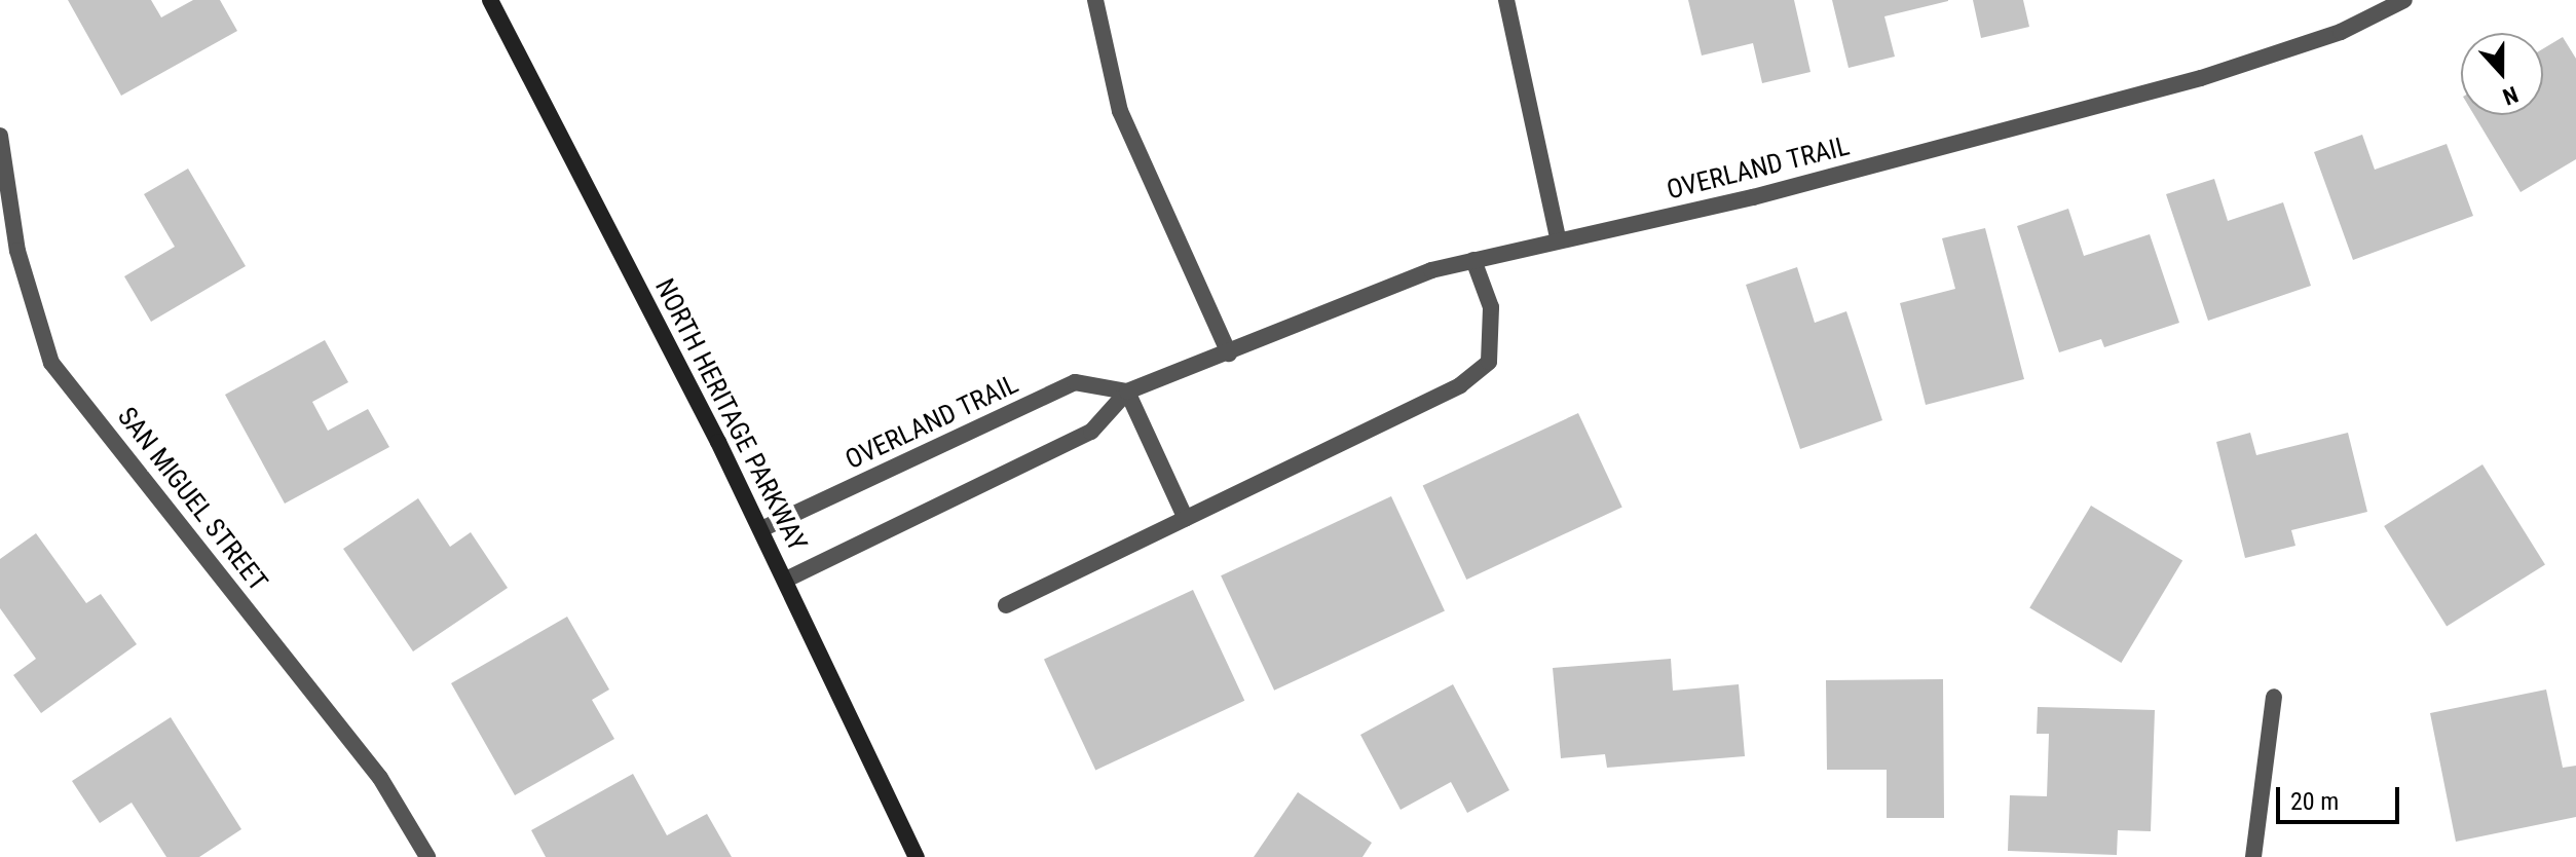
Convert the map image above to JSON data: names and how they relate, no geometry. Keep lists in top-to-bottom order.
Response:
{
  "streets": {
    "main road": ["NORTH HERITAGE PARKWAY"],
    "street": ["OVERLAND TRAIL", "SAN MIGUEL STREET"]
  },
  "crossings": [
    ["OVERLAND TRAIL", "NORTH HERITAGE PARKWAY"]
  ],
  "scale_bar": "20 m",
  "north": "bottom"
}
